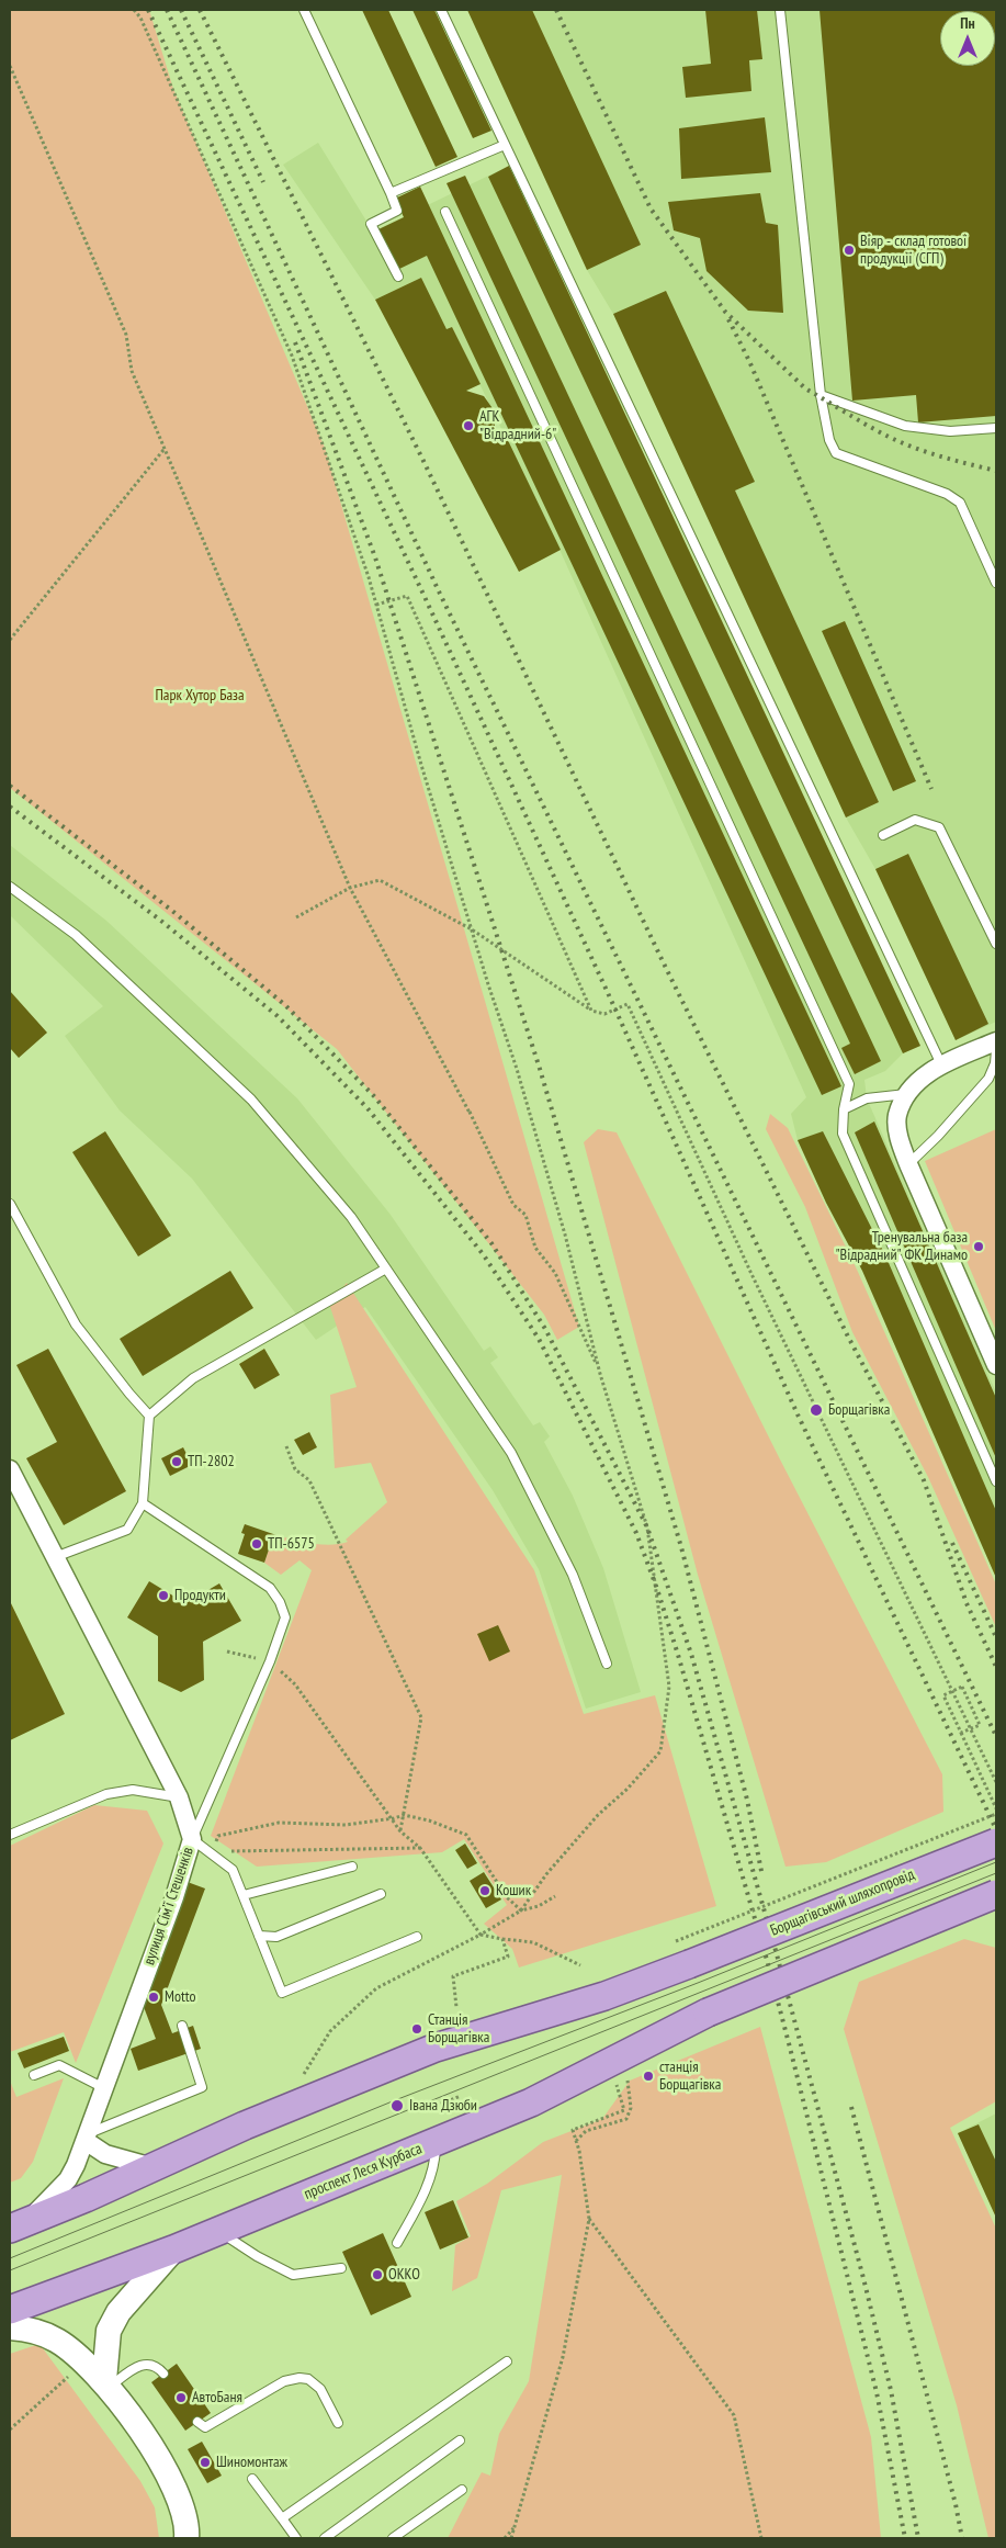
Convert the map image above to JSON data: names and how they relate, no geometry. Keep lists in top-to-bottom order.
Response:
{
  "streets": {
    "main road": ["Борщагівський шляхопровід", "проспект Леся Курбаса"],
    "street": ["вулиця Сімʼї Стешенків"]
  },
  "parks": ["Парк Хутор База"],
  "places": [
    "Віяр - склад готової продукції (СГП)",
    "АГК \"Відрадний-6\"",
    "Тренувальна база \"Відрадний\" ФК Динамо",
    "Борщагівка",
    "ТП-2802",
    "ТП-6575",
    "Продукти",
    "Кошик",
    "Motto",
    "Станція Борщагівка",
    "станція Борщагівка",
    "Івана Дзюби",
    "ОККО",
    "АвтоБаня",
    "Шиномонтаж"
  ],
  "north": "top"
}
